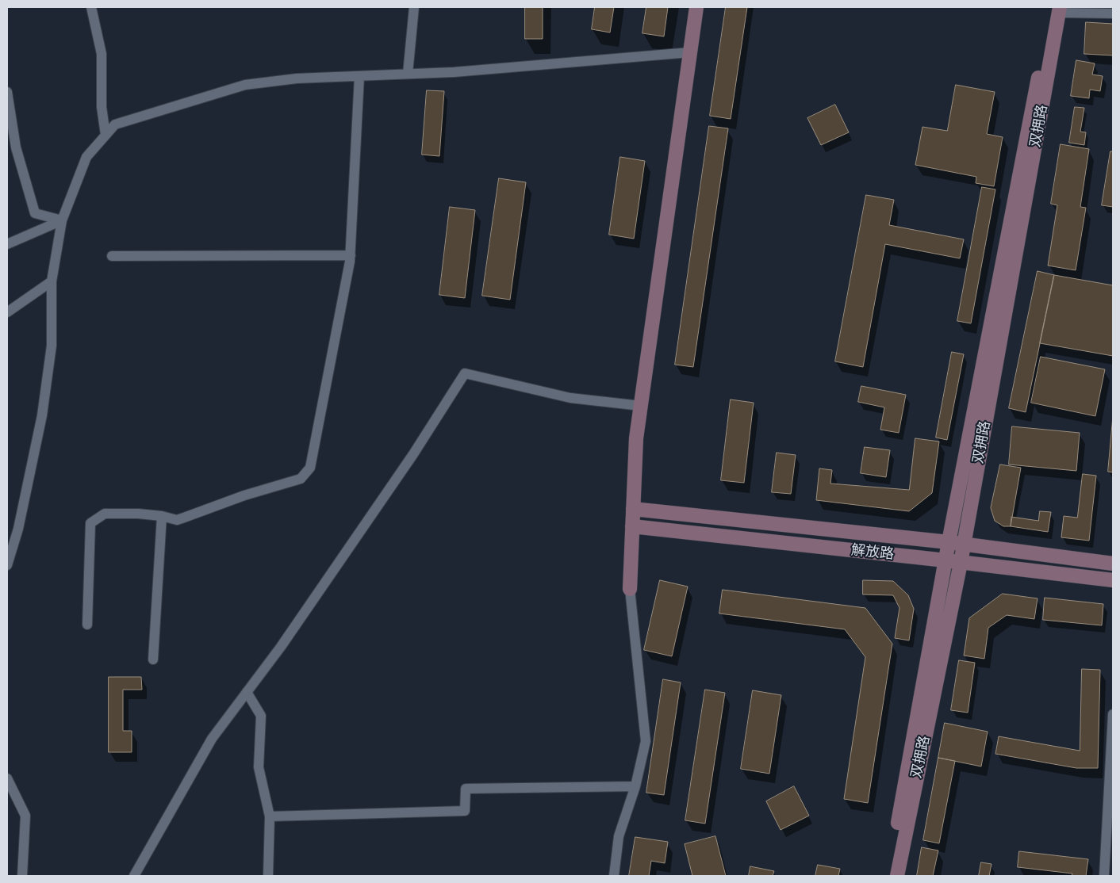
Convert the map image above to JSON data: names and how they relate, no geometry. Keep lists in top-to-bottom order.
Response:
{
  "streets": {
    "main road": ["双拥路", "解放路"]
  },
  "crossings": [
    ["双拥路", "解放路"]
  ]
}
